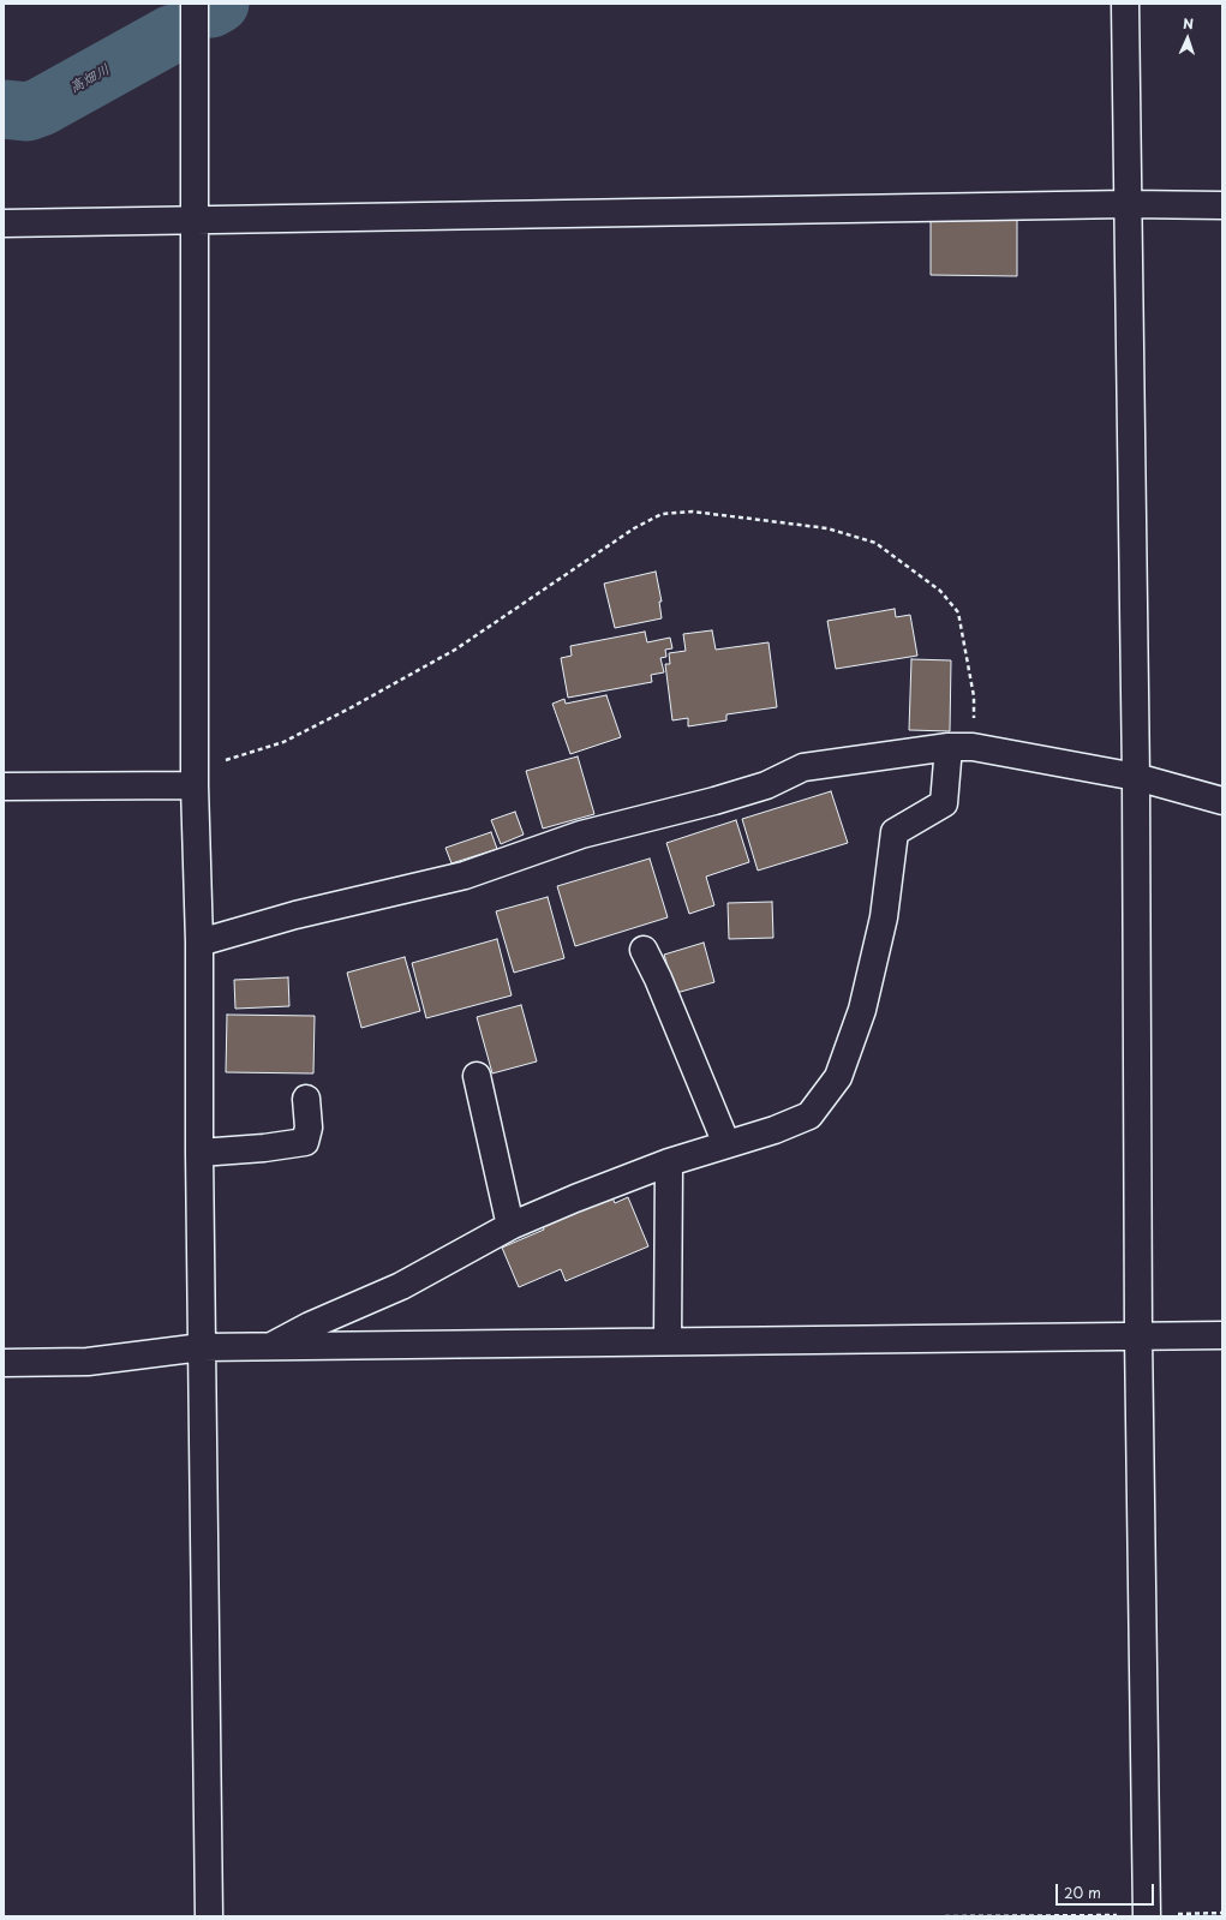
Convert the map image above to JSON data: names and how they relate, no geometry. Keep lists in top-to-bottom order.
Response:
{
  "water": ["高畑川"],
  "scale_bar": "20 m",
  "north": "top"
}
